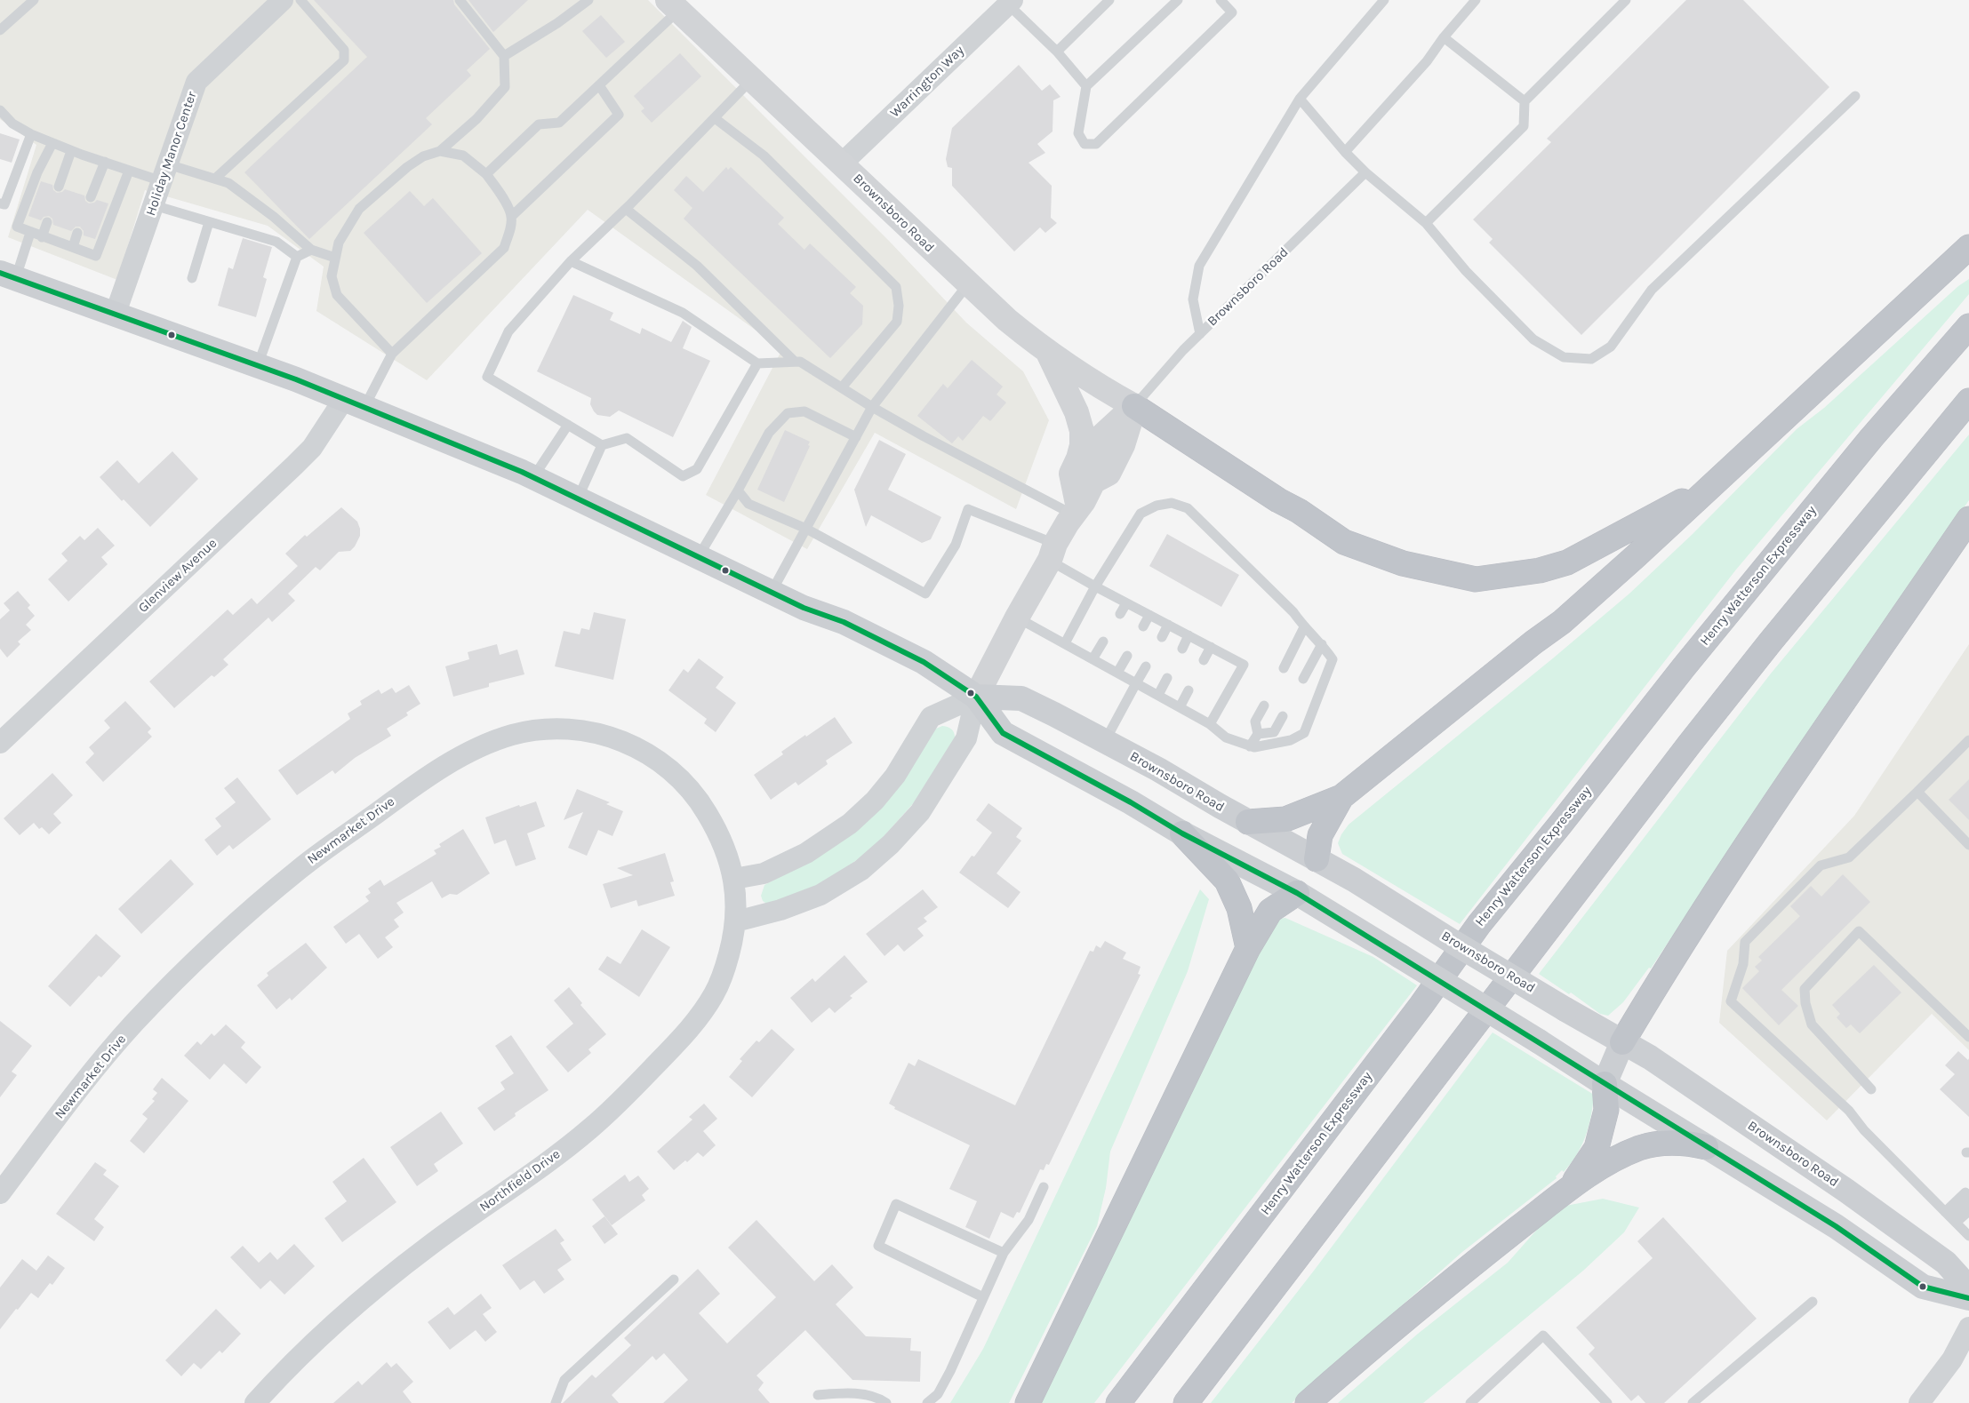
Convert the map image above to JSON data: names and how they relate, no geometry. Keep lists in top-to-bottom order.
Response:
{
  "streets": {
    "highway": ["Henry Watterson Expressway"],
    "main road": ["Brownsboro Road"],
    "street": [
      "Warrington Way",
      "Holiday Manor Center",
      "Glenview Avenue",
      "Newmarket Drive",
      "Northfield Drive"
    ]
  },
  "crossings": [
    ["Warrington Way", "Brownsboro Road"],
    ["Newmarket Drive", "Northfield Drive"]
  ]
}
